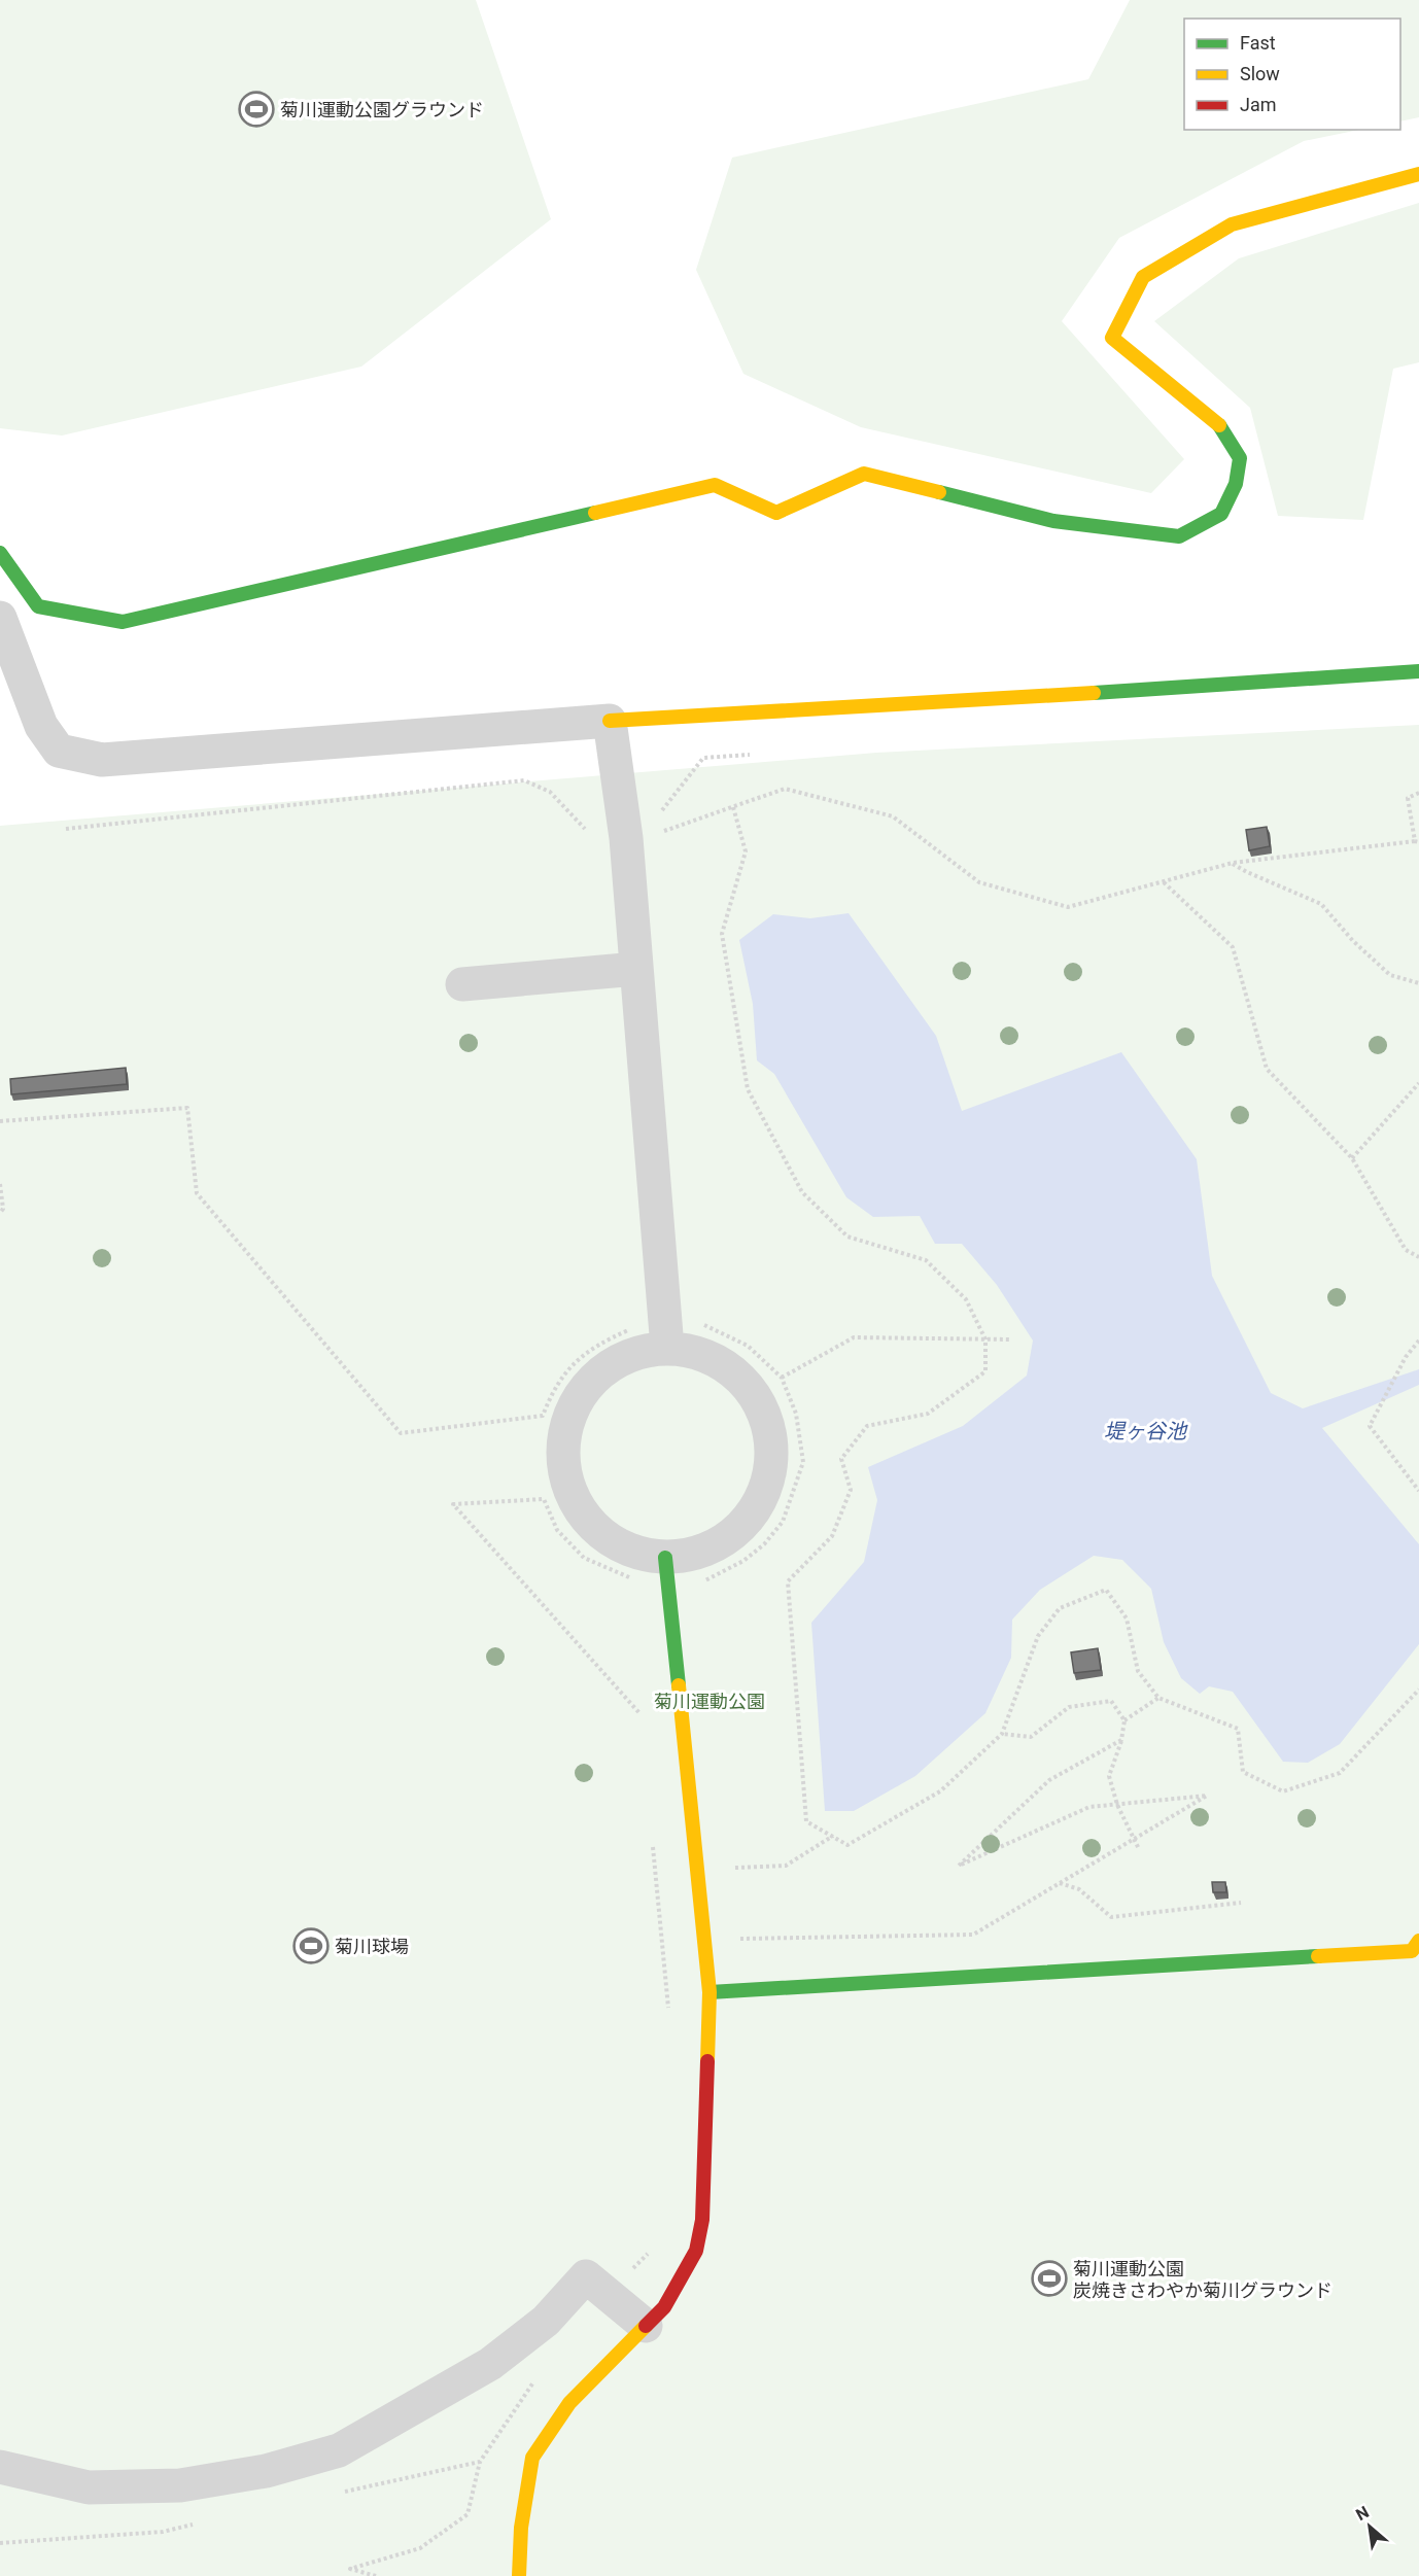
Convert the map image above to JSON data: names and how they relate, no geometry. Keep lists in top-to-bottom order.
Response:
{
  "water": ["堤ヶ谷池"],
  "parks": ["菊川運動公園"],
  "places": {
    "sports": ["菊川運動公園グラウンド", "菊川球場", "菊川運動公園 炭焼きさわやか菊川グラウンド"]
  },
  "legend": ["Fast", "Slow", "Jam"],
  "north": "top left"
}
